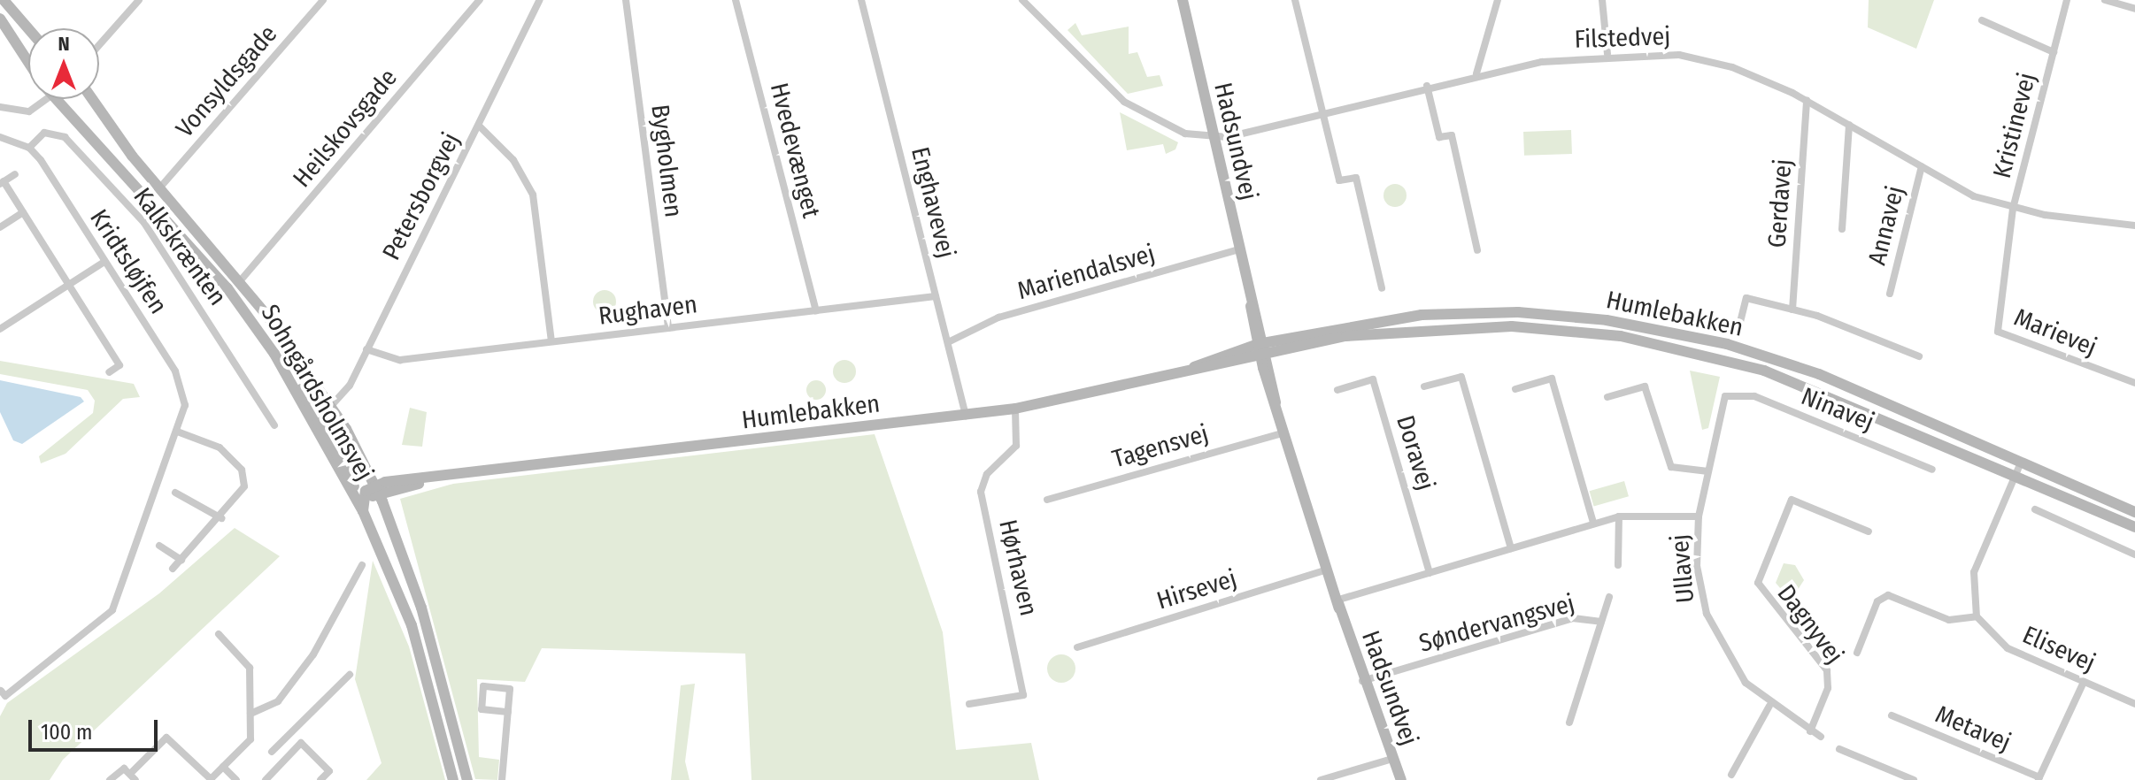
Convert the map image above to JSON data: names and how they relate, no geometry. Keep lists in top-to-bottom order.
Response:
{
  "streets": {
    "street": [
      "Filstedvej",
      "Vonsyldsgade",
      "Kristinevej",
      "Heilskovsgade",
      "Hadsundvej",
      "Hvedevænget",
      "Bygholmen",
      "Petersborgvej",
      "Enghavevej",
      "Gerdavej",
      "Annavej",
      "Kalkskrænten",
      "Kridtsløjfen",
      "Mariendalsvej",
      "Rughaven",
      "Humlebakken",
      "Marievej",
      "Sohngårdsholmsvej",
      "Ninavej",
      "Tagensvej",
      "Doravej",
      "Hørhaven",
      "Ullavej",
      "Hirsevej",
      "Søndervangsvej",
      "Dagnyvej",
      "Elisevej",
      "Metavej"
    ]
  },
  "crossings": [
    ["Filstedvej", "Kristinevej"],
    ["Filstedvej", "Hadsundvej"],
    ["Filstedvej", "Gerdavej"],
    ["Filstedvej", "Annavej"],
    ["Filstedvej", "Marievej"],
    ["Vonsyldsgade", "Sohngårdsholmsvej"],
    ["Kristinevej", "Marievej"],
    ["Heilskovsgade", "Sohngårdsholmsvej"],
    ["Hadsundvej", "Mariendalsvej"],
    ["Hadsundvej", "Humlebakken"],
    ["Hadsundvej", "Tagensvej"],
    ["Hadsundvej", "Hirsevej"],
    ["Hadsundvej", "Søndervangsvej"],
    ["Hvedevænget", "Rughaven"],
    ["Bygholmen", "Rughaven"],
    ["Petersborgvej", "Rughaven"],
    ["Petersborgvej", "Sohngårdsholmsvej"],
    ["Enghavevej", "Mariendalsvej"],
    ["Enghavevej", "Rughaven"],
    ["Enghavevej", "Humlebakken"],
    ["Kalkskrænten", "Kridtsløjfen"],
    ["Humlebakken", "Sohngårdsholmsvej"],
    ["Humlebakken", "Hørhaven"],
    ["Ninavej", "Ullavej"],
    ["Ullavej", "Dagnyvej"],
    ["Elisevej", "Metavej"]
  ],
  "scale_bar": "100 m",
  "north": "top"
}
